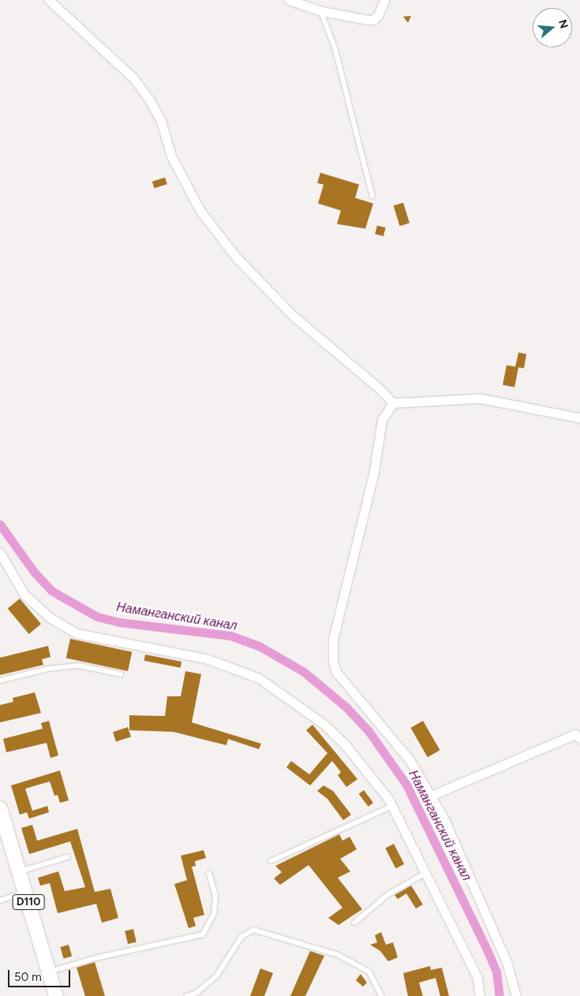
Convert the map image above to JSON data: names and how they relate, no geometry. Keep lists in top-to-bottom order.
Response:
{
  "streets": {
    "main road": ["D110"]
  },
  "water": ["Наманганский канал"],
  "scale_bar": "50 m",
  "north": "right"
}
